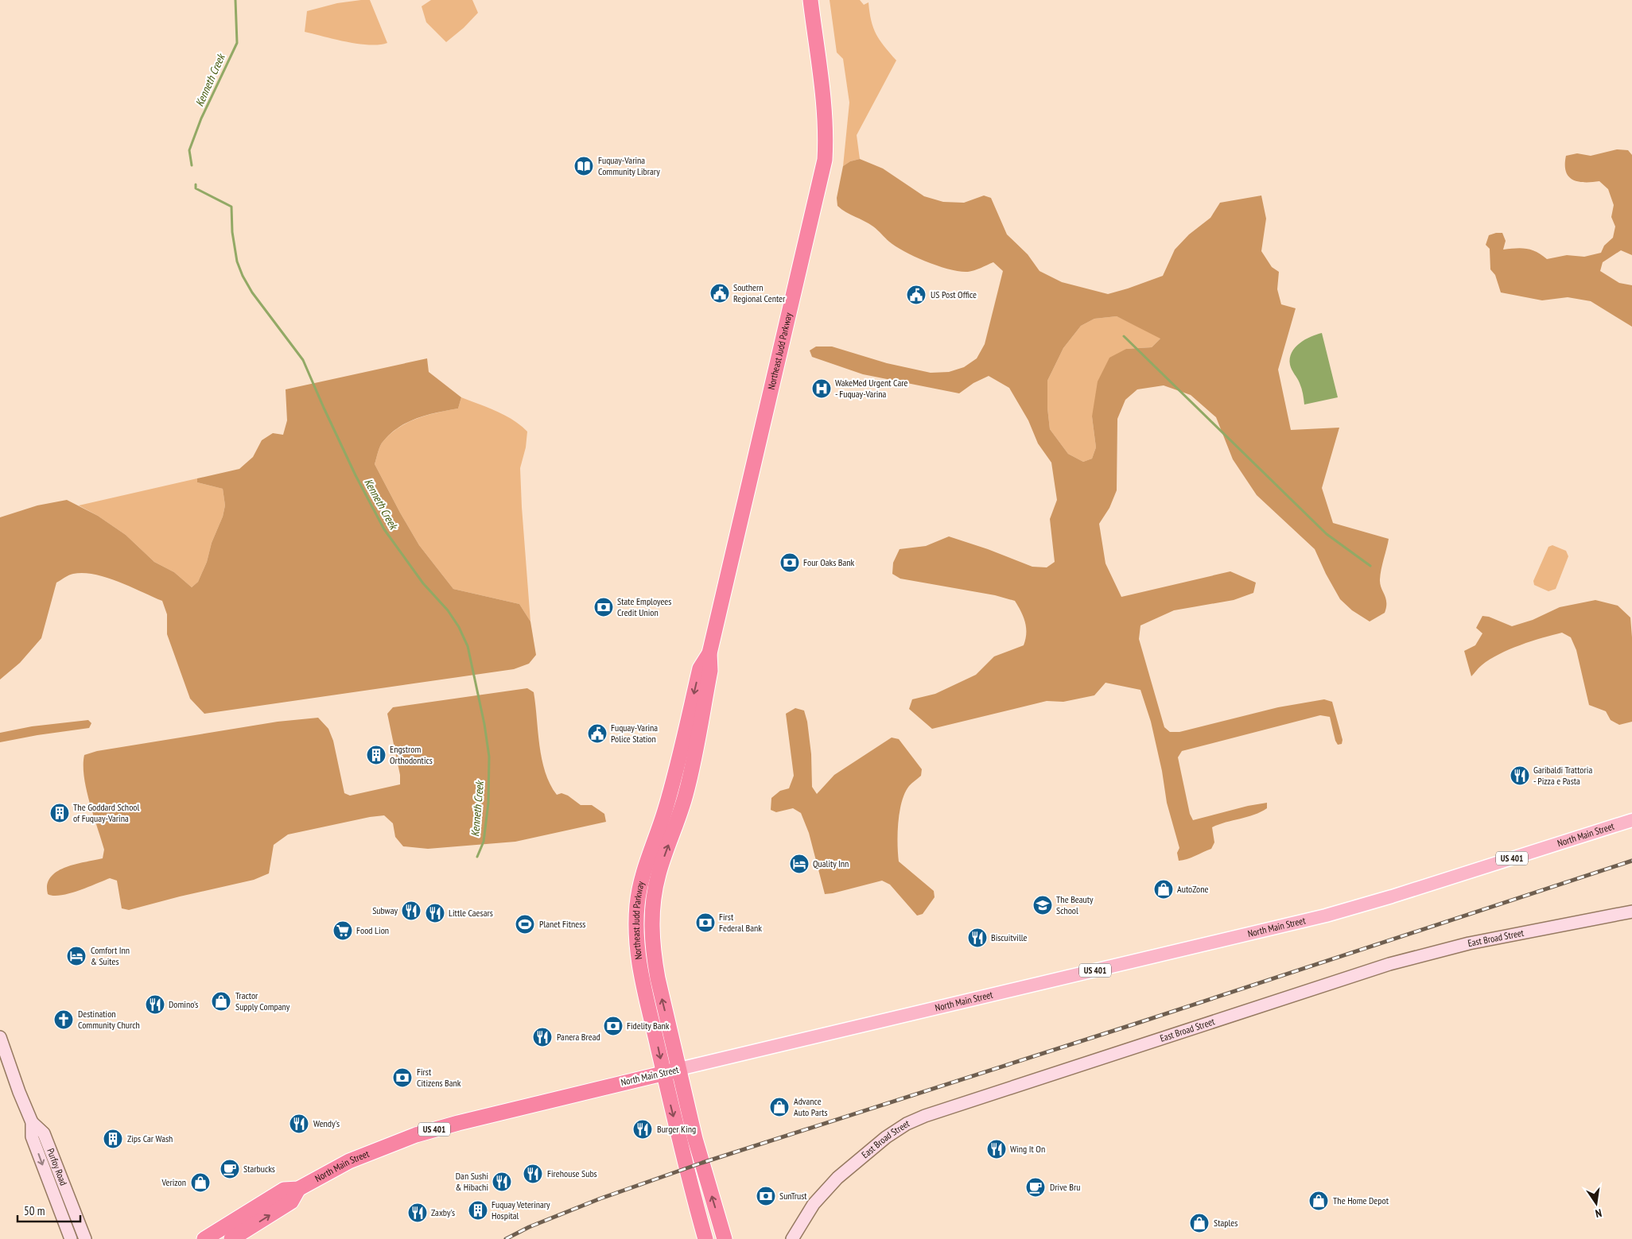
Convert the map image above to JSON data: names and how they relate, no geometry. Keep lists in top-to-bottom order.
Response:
{
  "streets": {
    "highway": ["Northeast Judd Parkway", "North Main Street", "US 401"],
    "main road": ["East Broad Street", "Purfoy Road"]
  },
  "crossings": [
    ["Northeast Judd Parkway", "North Main Street"]
  ],
  "water": ["Kenneth Creek"],
  "places": {
    "library": ["Fuquay-Varina Community Library"],
    "public building": ["Southern Regional Center", "US Post Office", "Fuquay-Varina Police Station"],
    "hospital": ["WakeMed Urgent Care - Fuquay-Varina"],
    "bank": [
      "Four Oaks Bank",
      "State Employees Credit Union",
      "First Federal Bank",
      "Fidelity Bank",
      "First Citizens Bank",
      "SunTrust"
    ],
    "building": [
      "Engstrom Orthodontics",
      "The Goddard School of Fuquay-Varina",
      "Zips Car Wash",
      "Fuquay Veterinary Hospital"
    ],
    "restaurant": [
      "Garibaldi Trattoria - Pizza e Pasta",
      "Subway",
      "Little Caesars",
      "Biscuitville",
      "Domino's",
      "Panera Bread",
      "Wendy's",
      "Burger King",
      "Wing It On",
      "Firehouse Subs",
      "Dan Sushi & Hibachi",
      "Zaxby's"
    ],
    "hotel": ["Quality Inn", "Comfort Inn & Suites"],
    "shop": [
      "AutoZone",
      "Tractor Supply Company",
      "Advance Auto Parts",
      "Verizon",
      "The Home Depot",
      "Staples"
    ],
    "school or university": ["The Beauty School"],
    "sports": ["Planet Fitness"],
    "supermarket": ["Food Lion"],
    "church": ["Destination Community Church"],
    "cafe": ["Starbucks", "Drive Bru"]
  },
  "scale_bar": "50 m",
  "north": "bottom"
}
